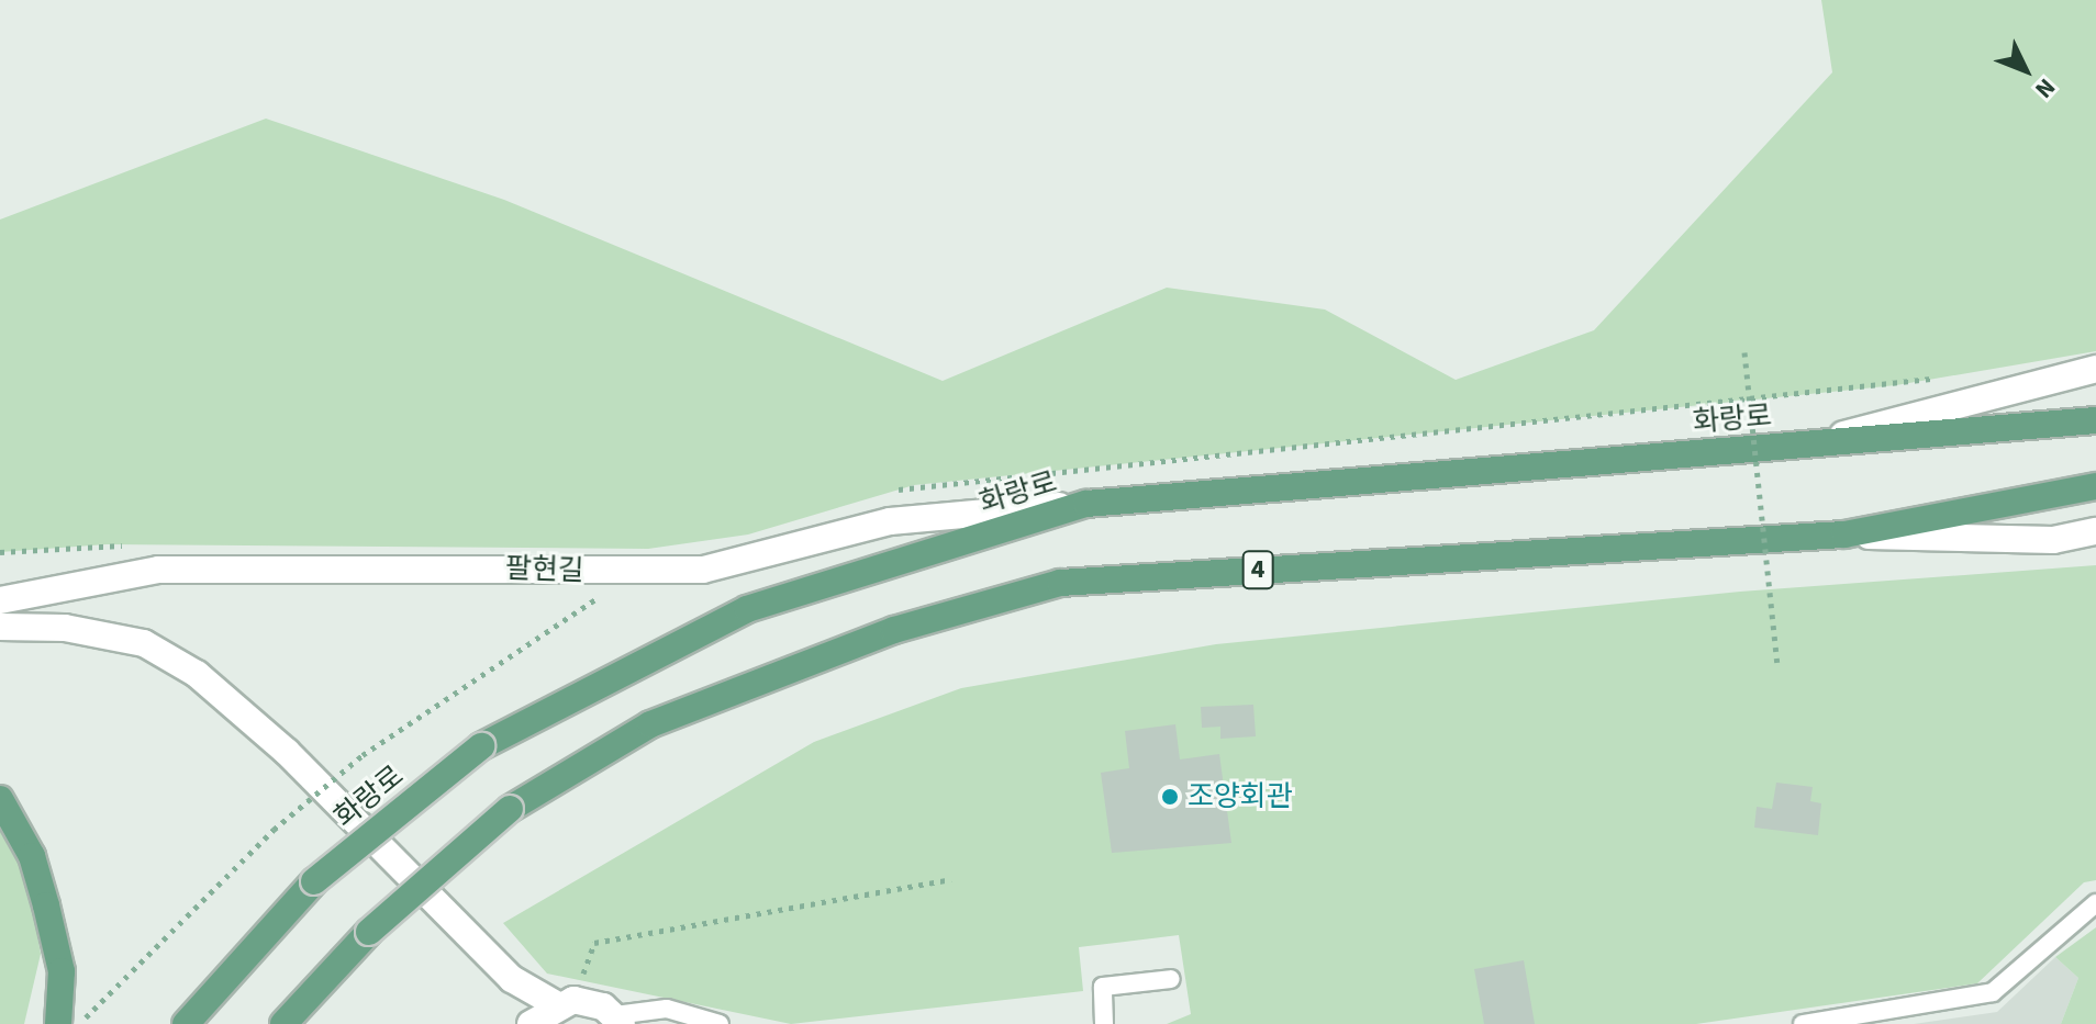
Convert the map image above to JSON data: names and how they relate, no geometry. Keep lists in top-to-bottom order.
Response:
{
  "streets": {
    "main road": ["화랑로", "4"],
    "street": ["팔현길"]
  },
  "crossings": [
    ["화랑로", "팔현길"]
  ],
  "places": ["조양회관"],
  "north": "bottom right"
}
